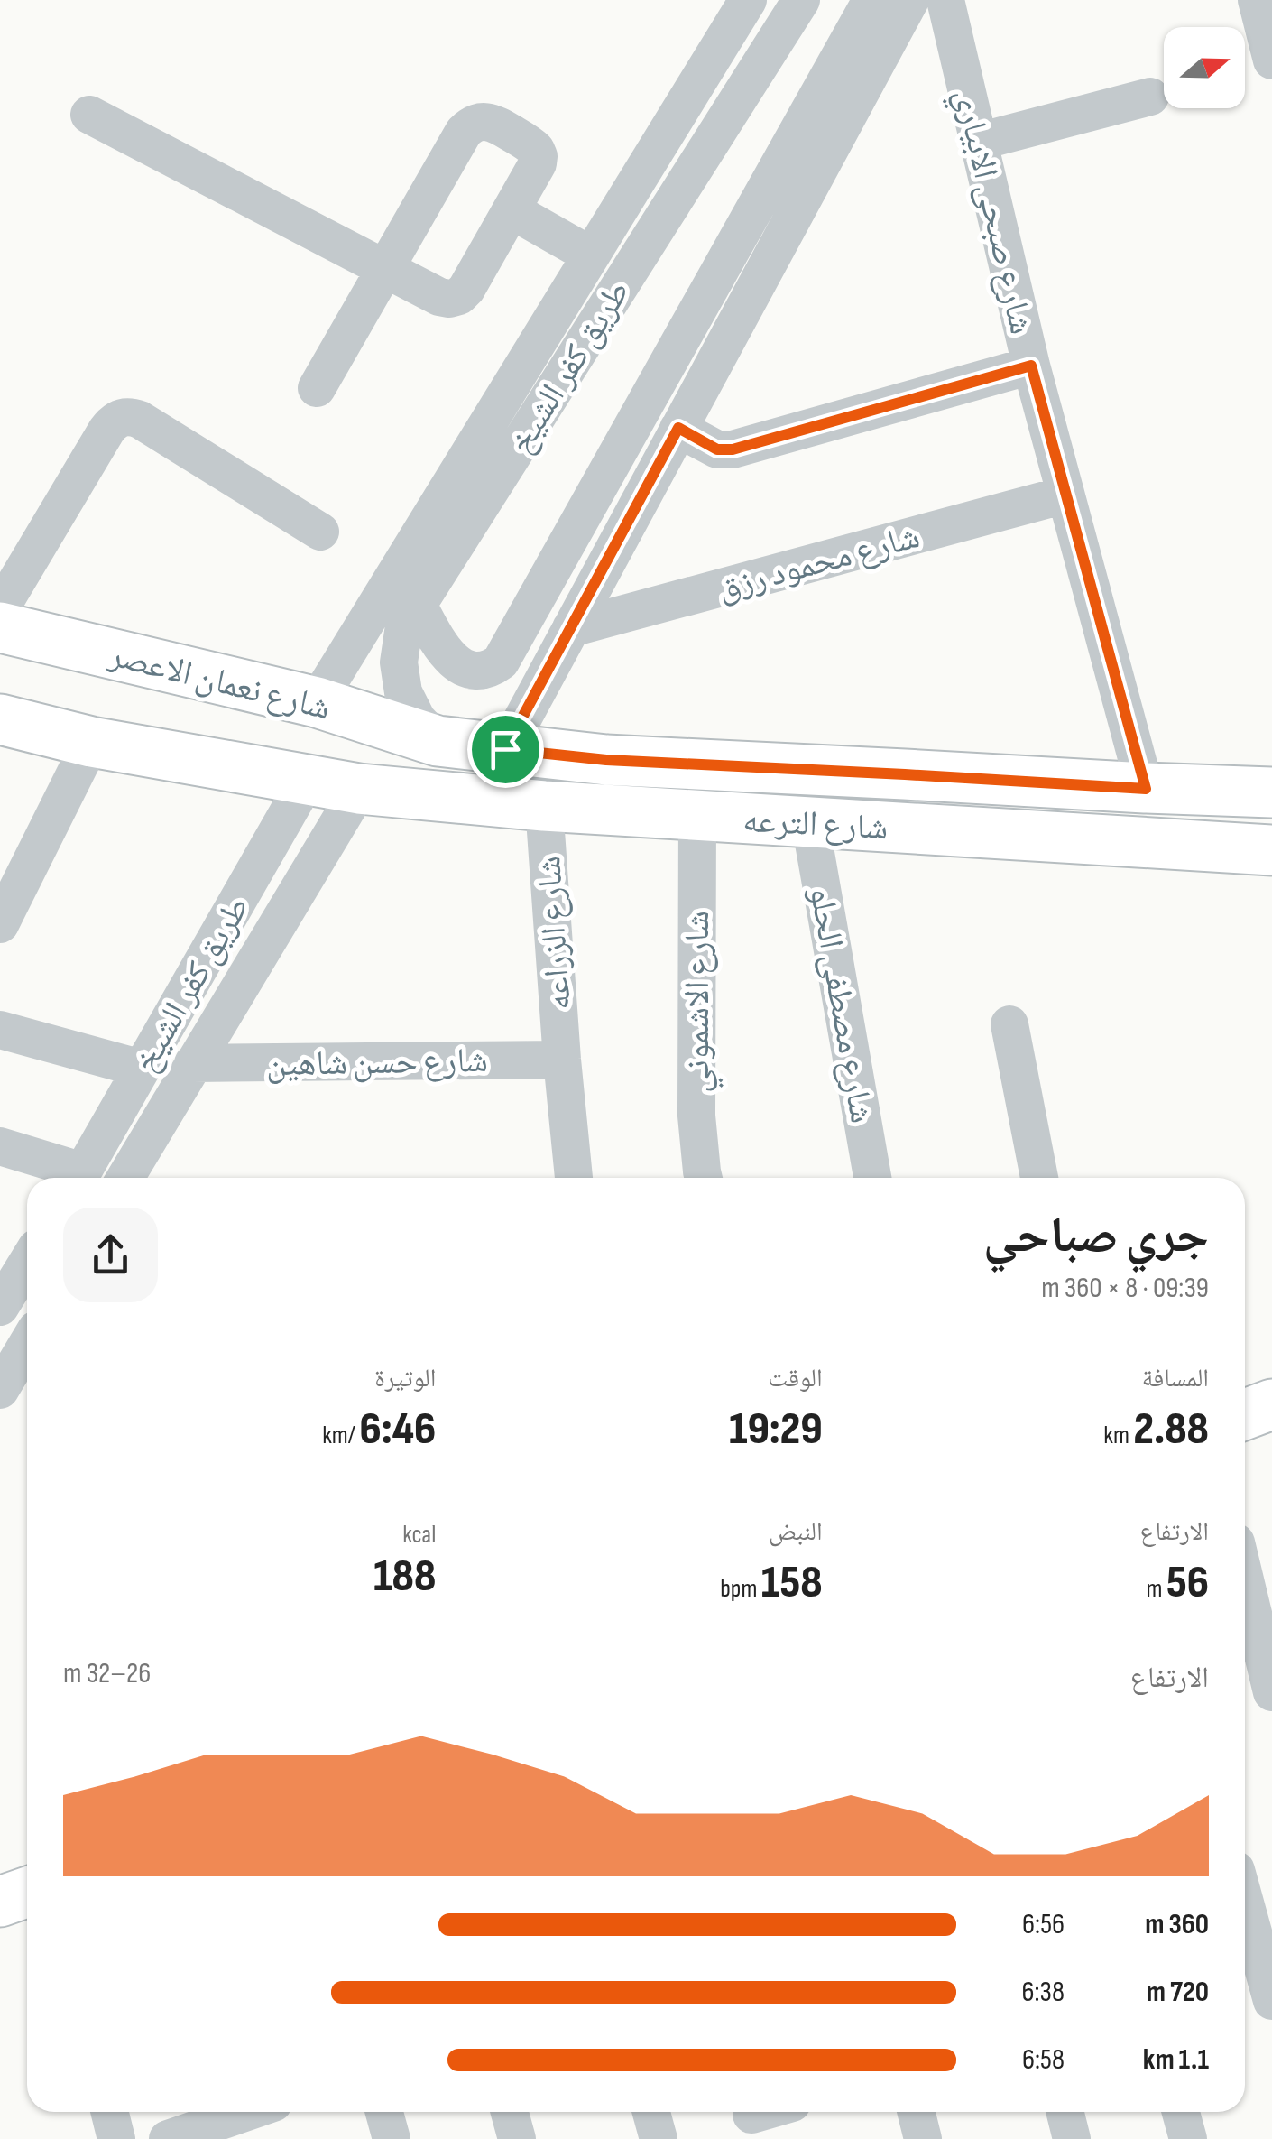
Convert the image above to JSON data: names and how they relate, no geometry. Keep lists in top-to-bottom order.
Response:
{
  "streets": {
    "main road": ["شارع نعمان الاعصر", "شارع الترعه"],
    "street": [
      "شارع صبحى الابياري",
      "طريق كفر الشيخ",
      "شارع محمود رزق",
      "شارع الزراعه",
      "شارع الاشموني",
      "شارع مصطفى الحلو",
      "شارع حسن شاهين"
    ]
  },
  "crossings": [
    ["شارع صبحى الابياري", "شارع محمود رزق"],
    ["شارع صبحى الابياري", "شارع الترعه"],
    ["طريق كفر الشيخ", "شارع نعمان الاعصر"],
    ["طريق كفر الشيخ", "شارع الترعه"],
    ["طريق كفر الشيخ", "شارع حسن شاهين"],
    ["شارع نعمان الاعصر", "شارع الترعه"],
    ["شارع الترعه", "شارع الزراعه"],
    ["شارع الترعه", "شارع الاشموني"],
    ["شارع الترعه", "شارع مصطفى الحلو"],
    ["شارع الزراعه", "شارع حسن شاهين"]
  ],
  "north": "right",
  "page": {
    "heading": ["جري صباحي", "09:39 · 8 × 360 m"],
    "stats": [
      ["المسافة", "2.88 km"],
      ["الوقت", "19:29"],
      ["الوتيرة", "6:46 /km"],
      ["الارتفاع", "56 m"],
      ["النبض", "158 bpm"],
      ["kcal", "188"]
    ],
    "chart": ["الارتفاع", "26–32 m"],
    "list": [
      {
        "name": "360 m",
        "note": "6:56"
      },
      {
        "name": "720 m",
        "note": "6:38"
      },
      {
        "name": "1.1 km",
        "note": "6:58"
      }
    ]
  }
}
